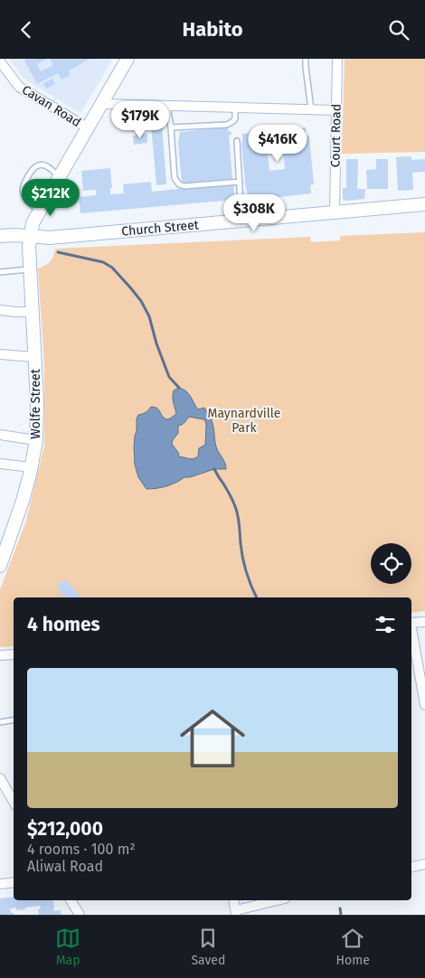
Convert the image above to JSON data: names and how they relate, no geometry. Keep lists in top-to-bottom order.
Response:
{
  "streets": {
    "street": [
      "Cavan Road",
      "Court Road",
      "Church Street",
      "Wolfe Street"
    ]
  },
  "crossings": [
    ["Cavan Road", "Wolfe Street"],
    ["Court Road", "Church Street"],
    ["Church Street", "Wolfe Street"]
  ],
  "parks": ["Maynardville Park"],
  "page": {
    "header": "Habito",
    "price": [
      "$179K",
      "$416K",
      "$212K",
      "$308K"
    ],
    "heading": "4 homes",
    "list": [
      {
        "name": "$212,000",
        "note": "4 rooms · 100 m² · Aliwal Road"
      }
    ],
    "tabs": ["Map", "Saved", "Home"]
  }
}
